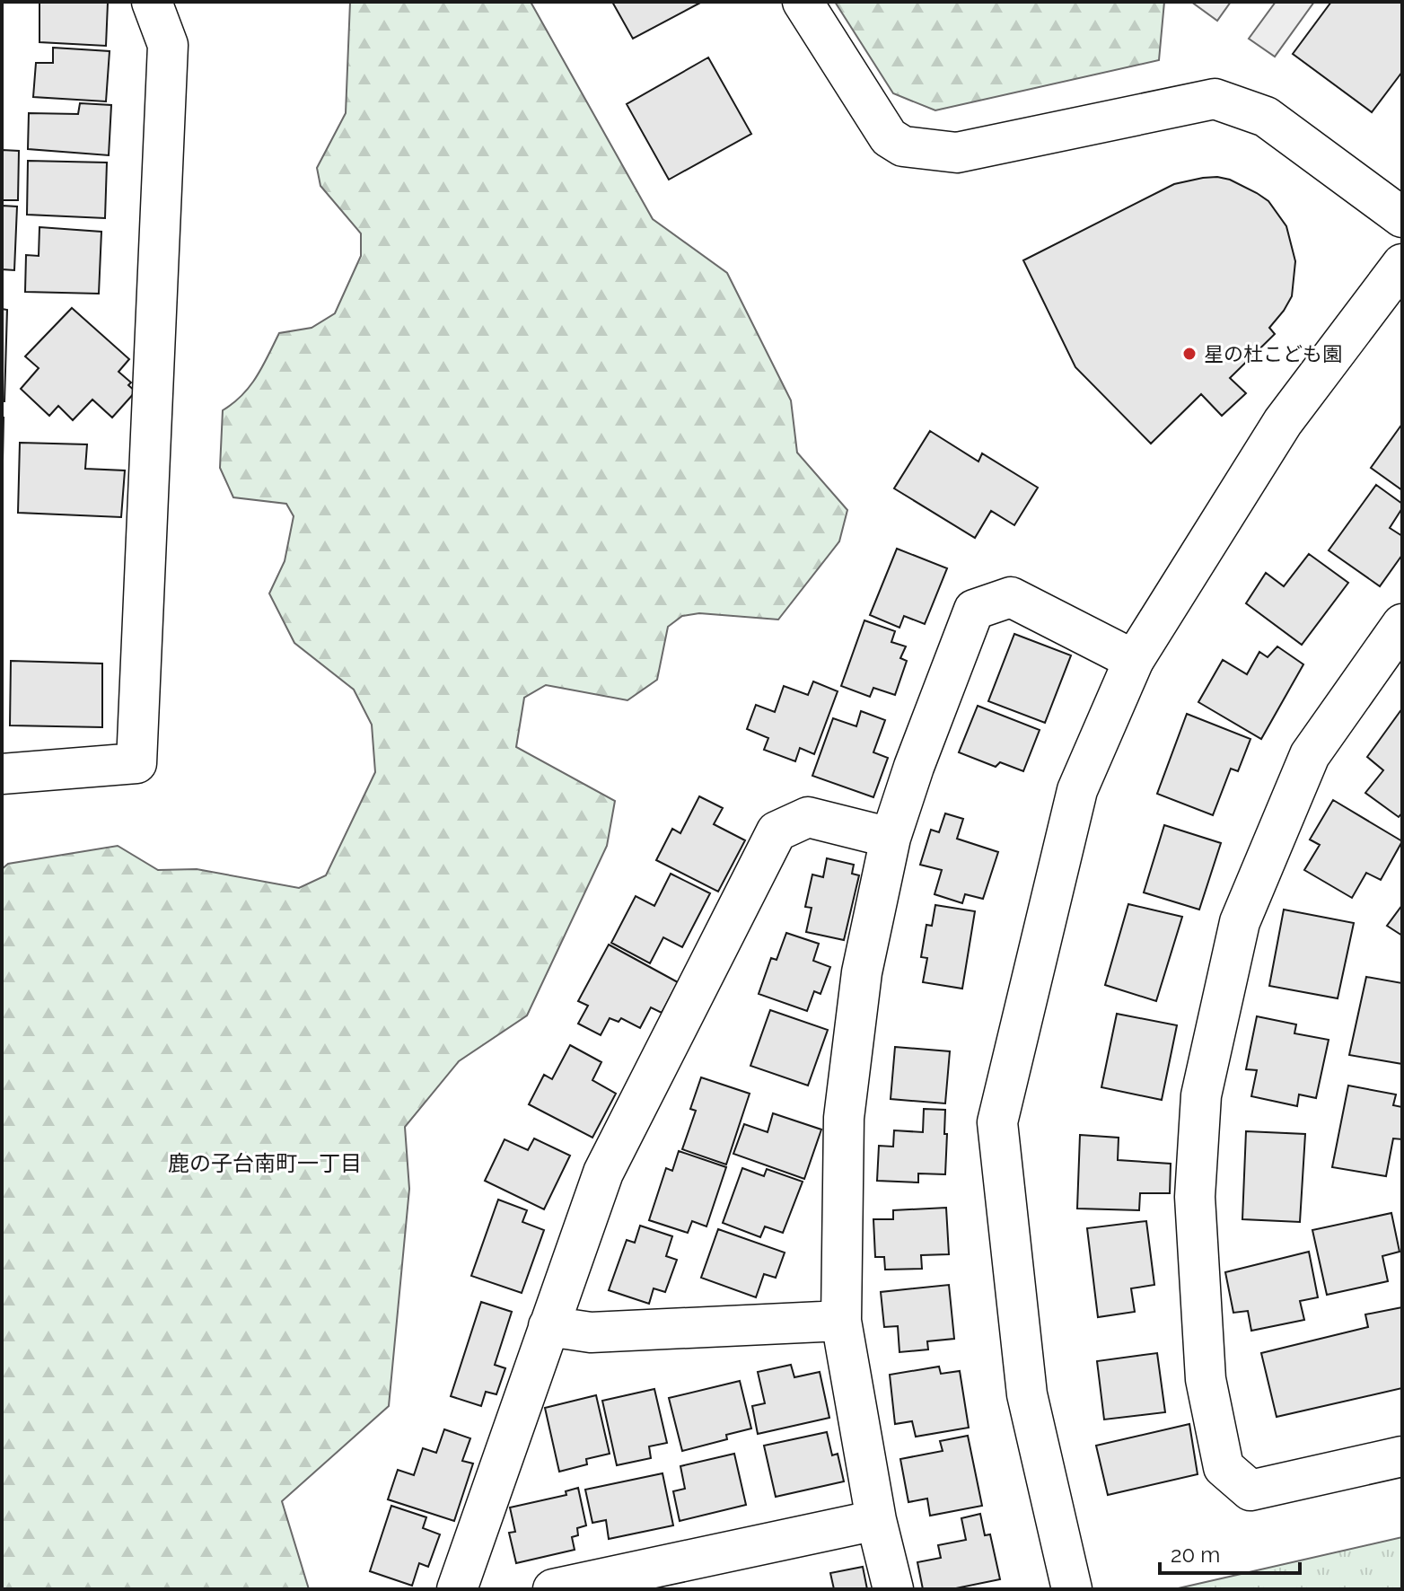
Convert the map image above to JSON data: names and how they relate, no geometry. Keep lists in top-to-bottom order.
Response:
{
  "districts": ["鹿の子台南町一丁目"],
  "places": ["星の杜こども園"],
  "scale_bar": "20 m"
}
